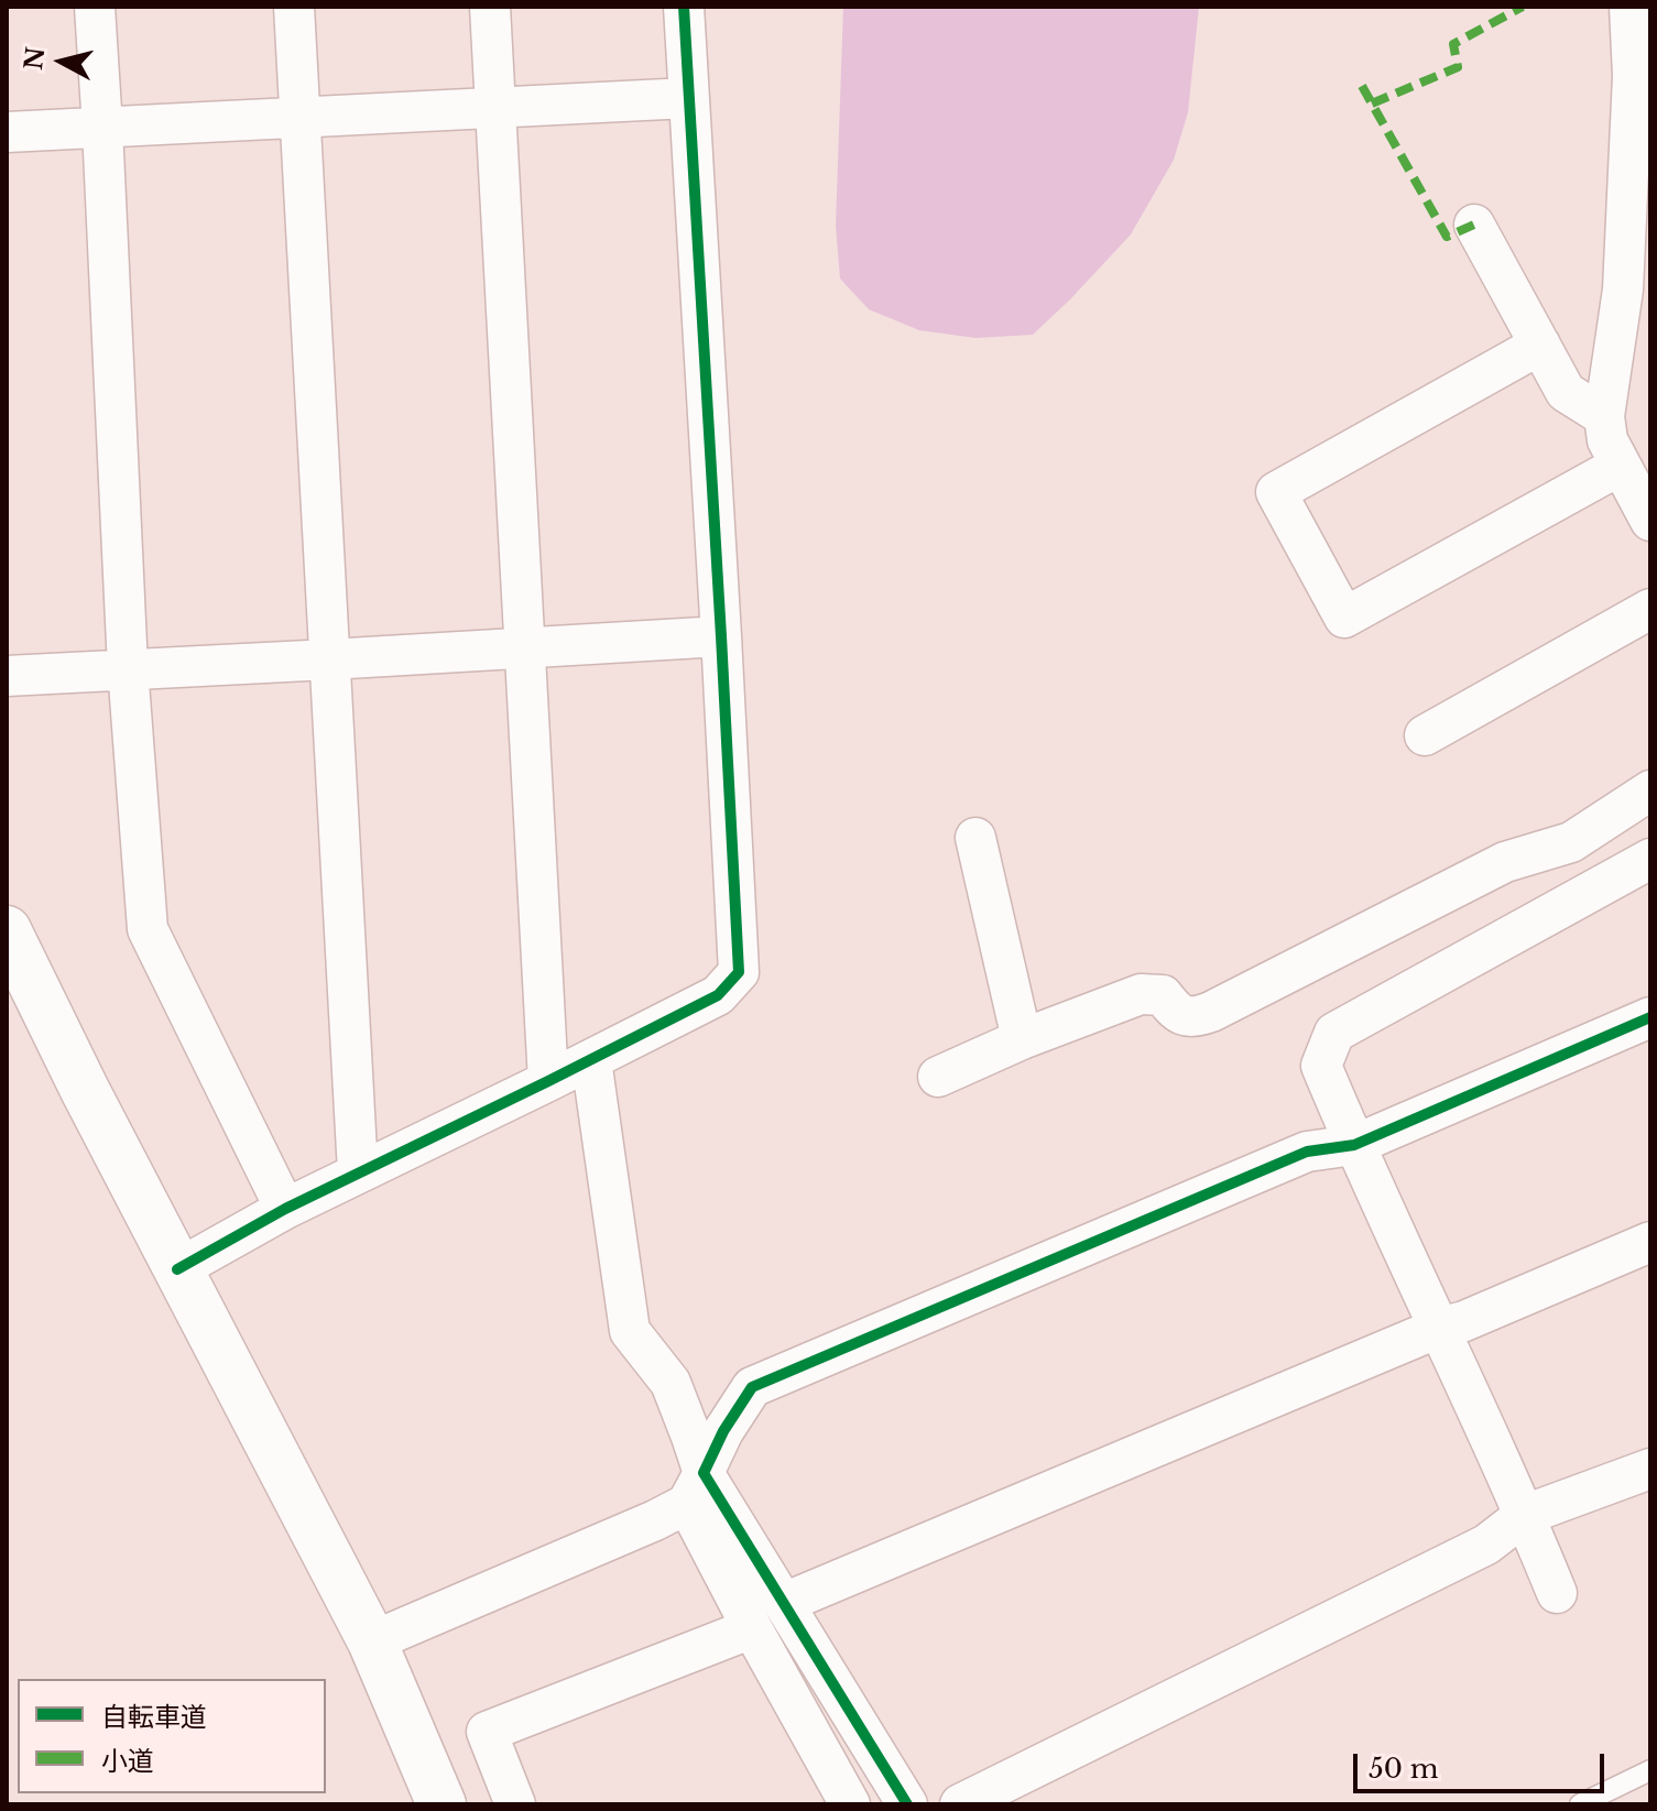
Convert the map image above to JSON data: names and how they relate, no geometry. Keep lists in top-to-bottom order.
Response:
{
  "legend": ["自転車道", "小道"],
  "scale_bar": "50 m",
  "north": "left"
}
